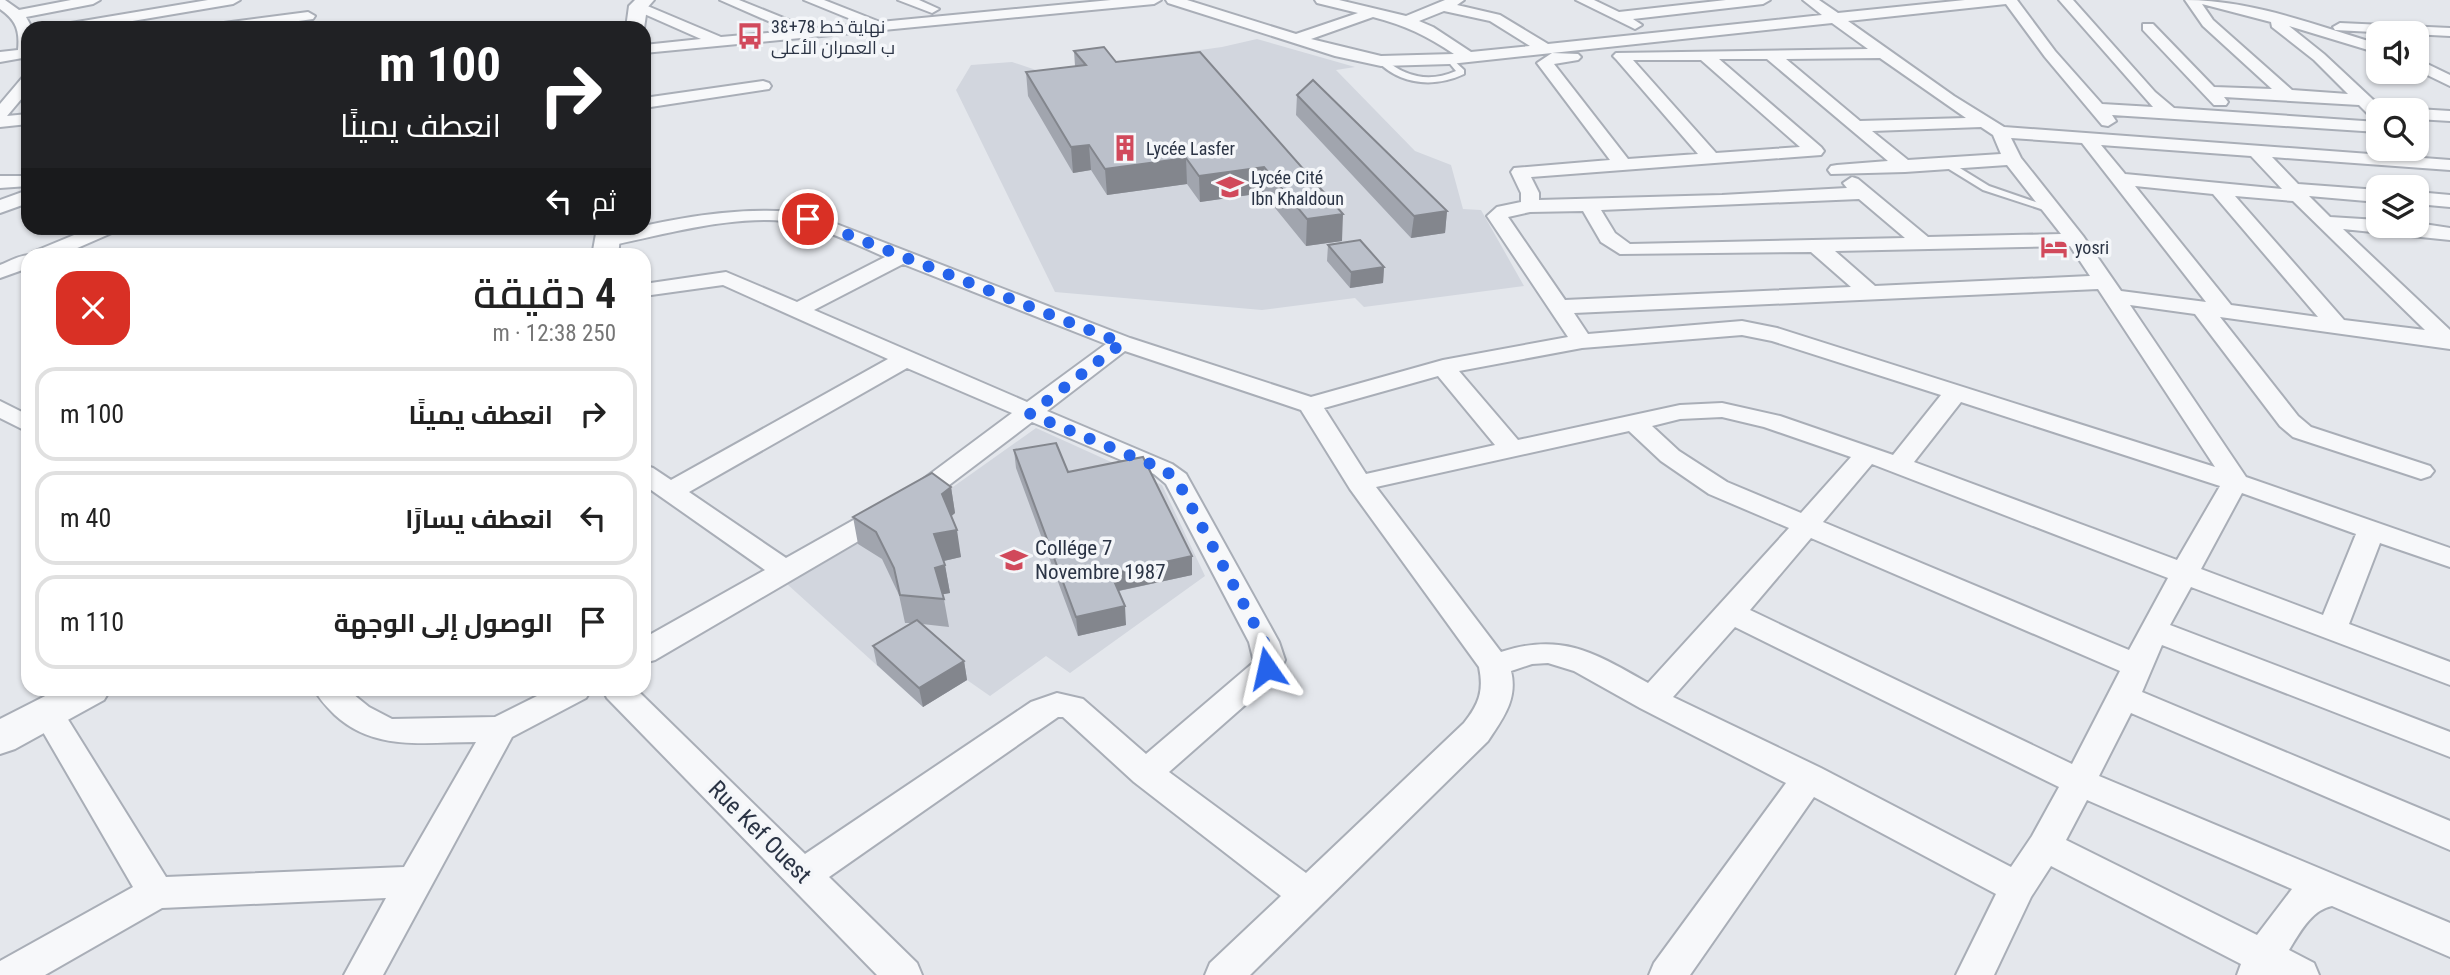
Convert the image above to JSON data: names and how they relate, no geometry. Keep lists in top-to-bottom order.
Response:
{
  "streets": {
    "street": ["Rue Kef Ouest"]
  },
  "places": {
    "bus stop": ["نهاية خط 78+38 ب العمران الأعلى"],
    "building": ["Lycée Lasfer"],
    "school or university": ["Lycée Cité Ibn Khaldoun", "Collége 7 Novembre 1987"],
    "hotel": ["yosri"]
  },
  "page": {
    "turn": ["100 m", "انعطف يمينًا"],
    "then": "ثم",
    "heading": ["4 دقيقة", "250 m · 12:38"],
    "list": [
      {
        "name": "انعطف يمينًا",
        "value": "100 m"
      },
      {
        "name": "انعطف يسارًا",
        "value": "40 m"
      },
      {
        "name": "الوصول إلى الوجهة",
        "value": "110 m"
      }
    ]
  }
}
